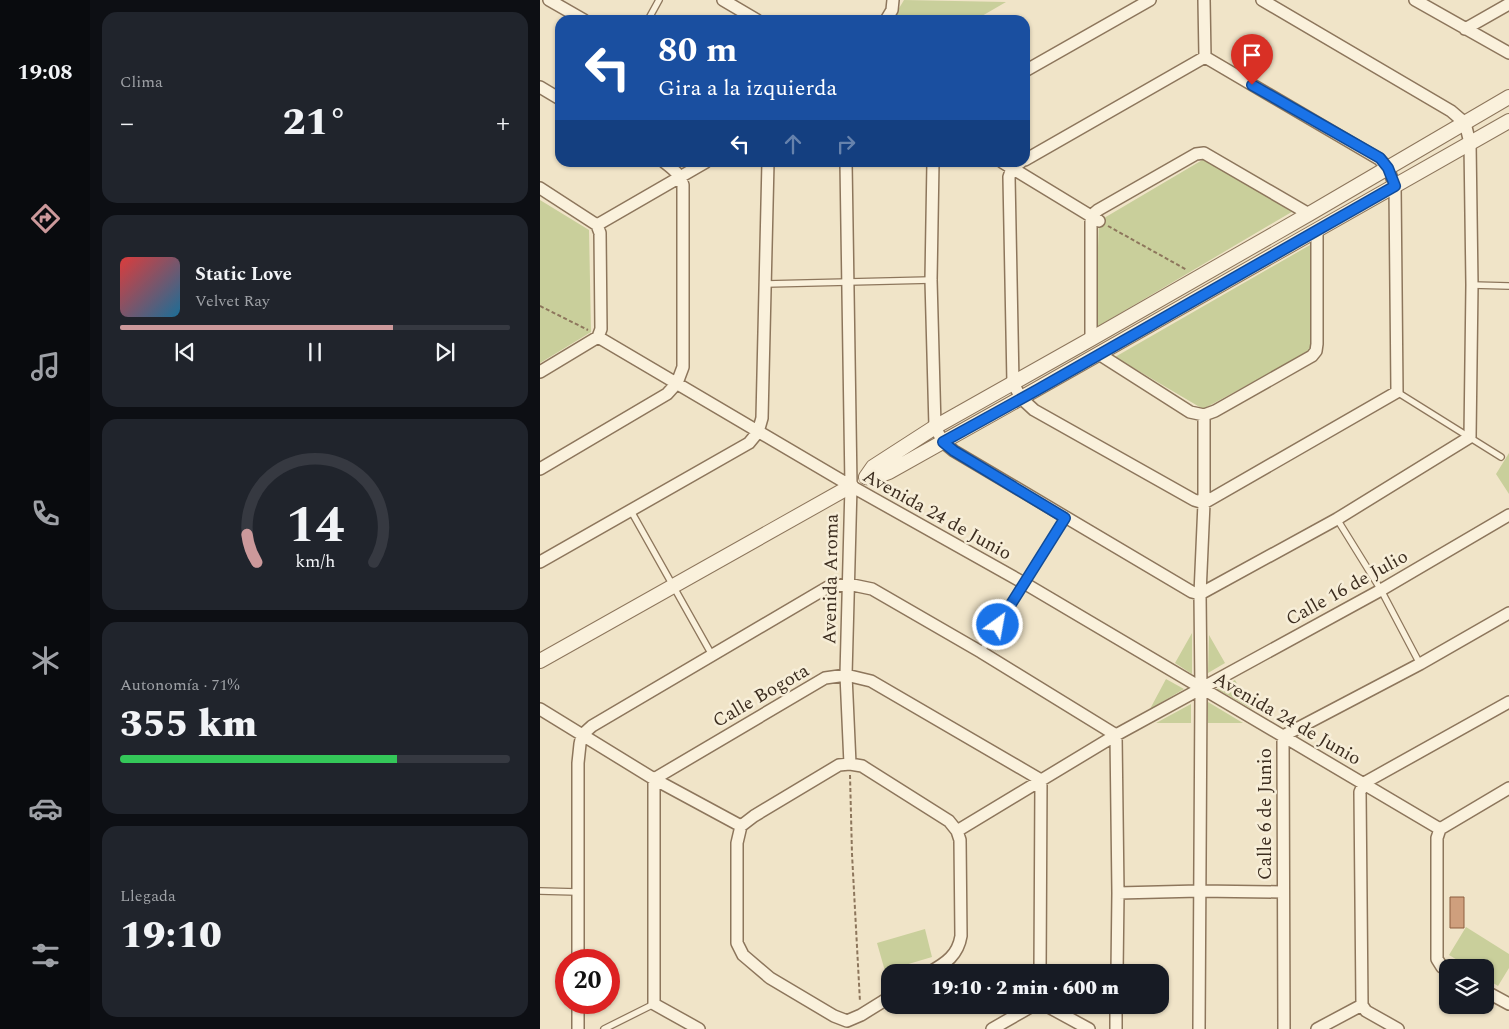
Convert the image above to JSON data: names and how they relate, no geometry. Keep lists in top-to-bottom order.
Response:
{
  "streets": {
    "street": [
      "Avenida 24 de Junio",
      "Avenida Aroma",
      "Calle 16 de Julio",
      "Calle Bogota",
      "Calle 6 de Junio"
    ]
  },
  "crossings": [
    ["Avenida 24 de Junio", "Avenida Aroma"],
    ["Avenida 24 de Junio", "Calle 16 de Julio"],
    ["Avenida 24 de Junio", "Calle 6 de Junio"],
    ["Avenida Aroma", "Calle Bogota"],
    ["Calle 16 de Julio", "Calle Bogota"]
  ],
  "page": {
    "tabs": "19:08",
    "tile": [
      "Clima",
      ["Autonomía · 71%", "355 km"],
      ["Llegada", "19:10"]
    ],
    "turn": ["80 m", "Gira a la izquierda"],
    "heat": ["−", "21°", "+"],
    "song": ["Static Love", "Velvet Ray"],
    "limit": "20",
    "trip": "19:10 · 2 min · 600 m",
    "gauge": ["14", "km/h"]
  }
}
